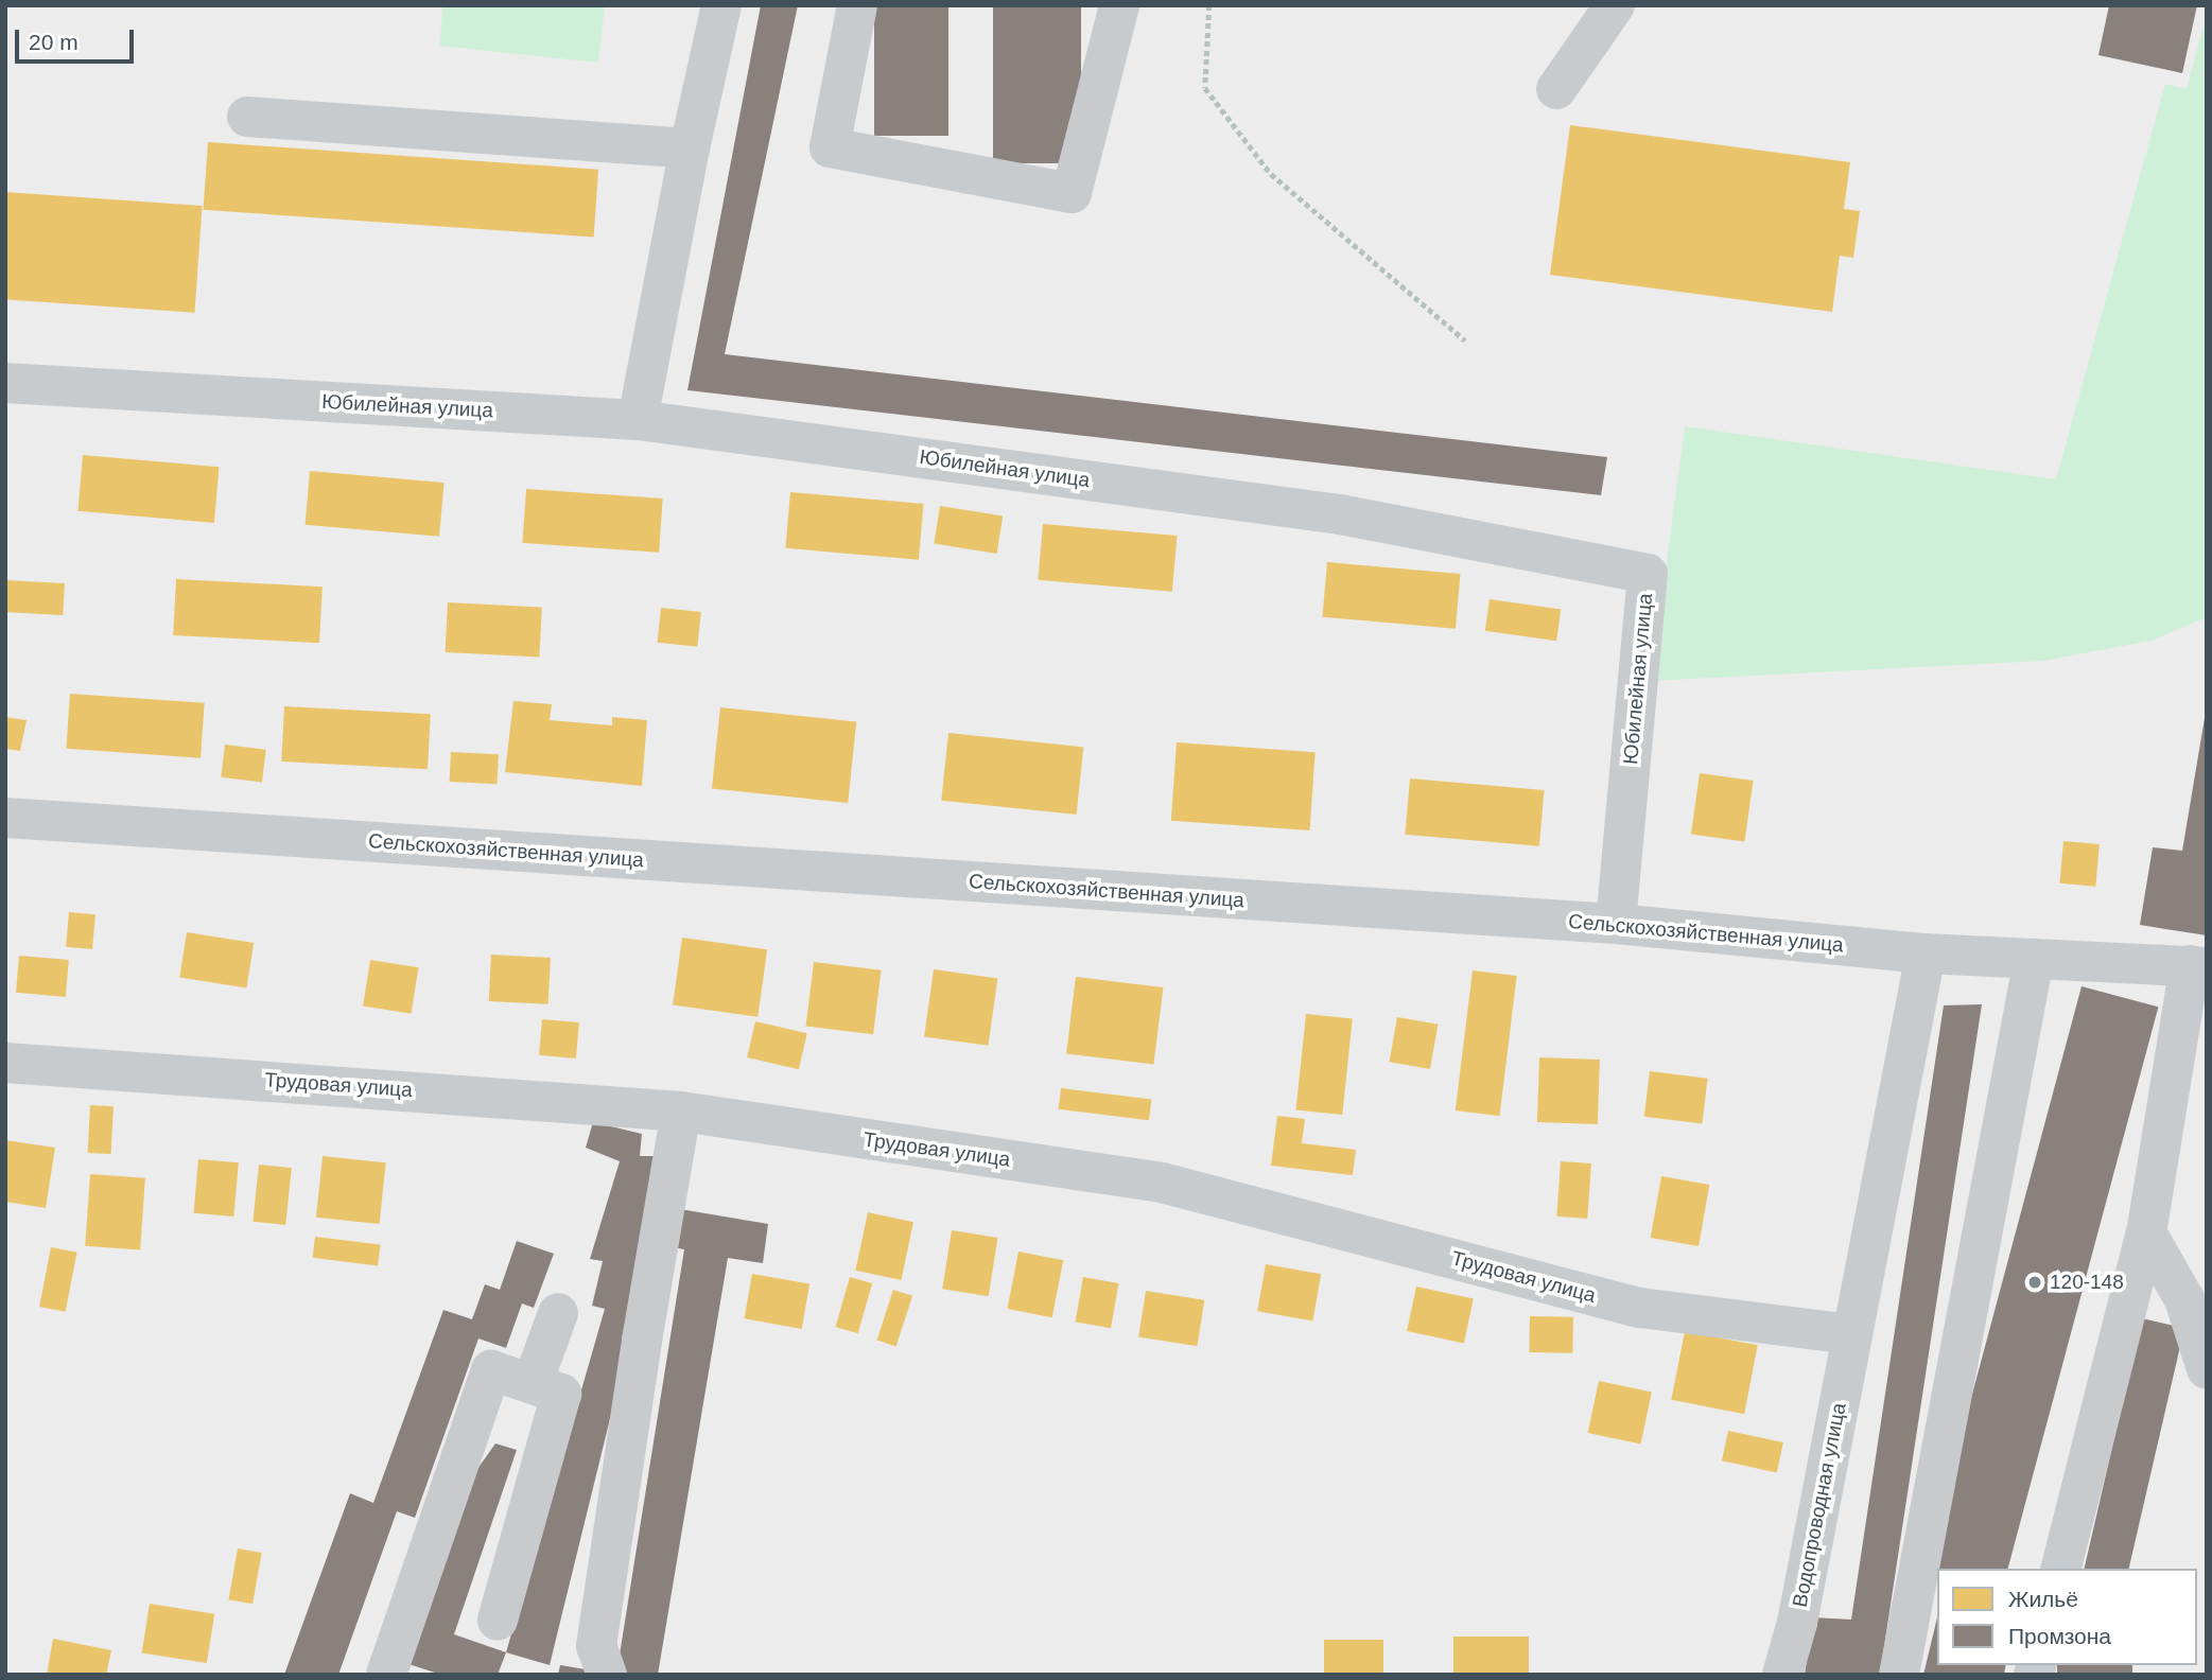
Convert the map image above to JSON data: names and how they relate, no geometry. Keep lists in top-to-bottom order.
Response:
{
  "streets": {
    "street": [
      "Юбилейная улица",
      "Сельскохозяйственная улица",
      "Трудовая улица",
      "Водопроводная улица"
    ]
  },
  "crossings": [
    ["Юбилейная улица", "Сельскохозяйственная улица"],
    ["Сельскохозяйственная улица", "Водопроводная улица"],
    ["Трудовая улица", "Водопроводная улица"]
  ],
  "places": ["120-148"],
  "legend": ["Жильё", "Промзона"],
  "scale_bar": "20 m"
}
